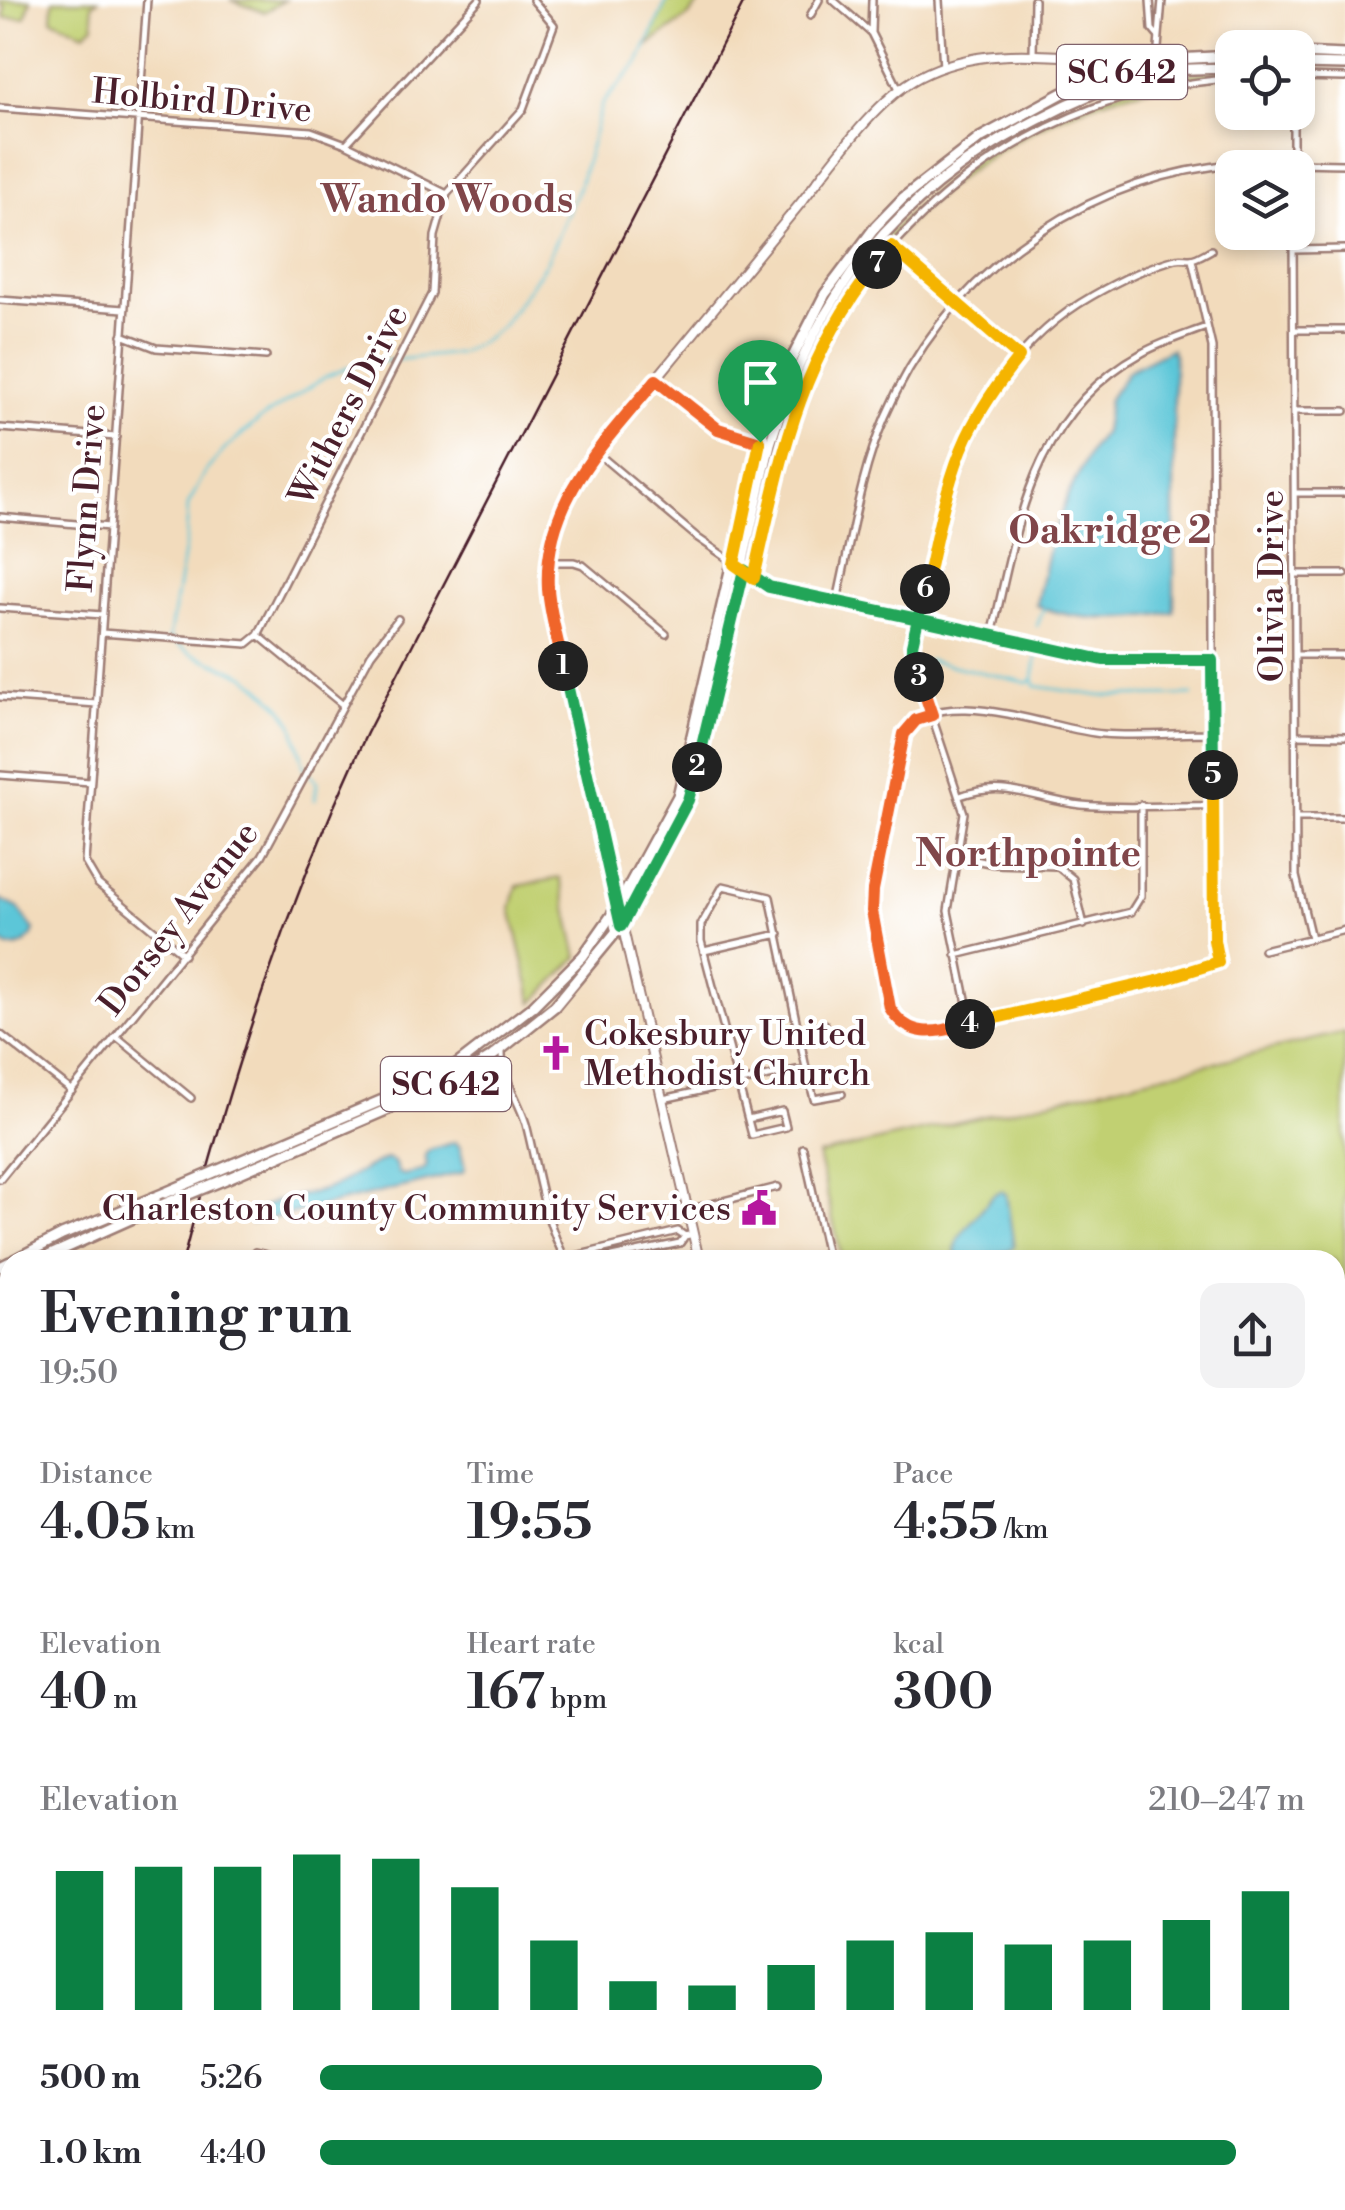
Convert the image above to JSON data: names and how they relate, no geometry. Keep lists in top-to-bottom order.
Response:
{
  "streets": {
    "main road": ["SC 642"],
    "street": [
      "Holbird Drive",
      "Withers Drive",
      "Flynn Drive",
      "Olivia Drive",
      "Dorsey Avenue"
    ]
  },
  "crossings": [
    ["Holbird Drive", "Withers Drive"],
    ["Holbird Drive", "Flynn Drive"],
    ["Flynn Drive", "Dorsey Avenue"]
  ],
  "districts": ["Wando Woods", "Oakridge 2", "Northpointe"],
  "places": {
    "church": ["Cokesbury United Methodist Church"],
    "public building": ["Charleston County Community Services"]
  },
  "page": {
    "pins": [
      "7",
      "6",
      "1",
      "3",
      "2",
      "5",
      "4"
    ],
    "heading": ["Evening run", "19:50"],
    "stats": [
      ["Distance", "4.05 km"],
      ["Time", "19:55"],
      ["Pace", "4:55 /km"],
      ["Elevation", "40 m"],
      ["Heart rate", "167 bpm"],
      ["kcal", "300"]
    ],
    "chart": ["Elevation", "210–247 m"],
    "list": [
      {
        "name": "500 m",
        "note": "5:26"
      },
      {
        "name": "1.0 km",
        "note": "4:40"
      }
    ]
  }
}
